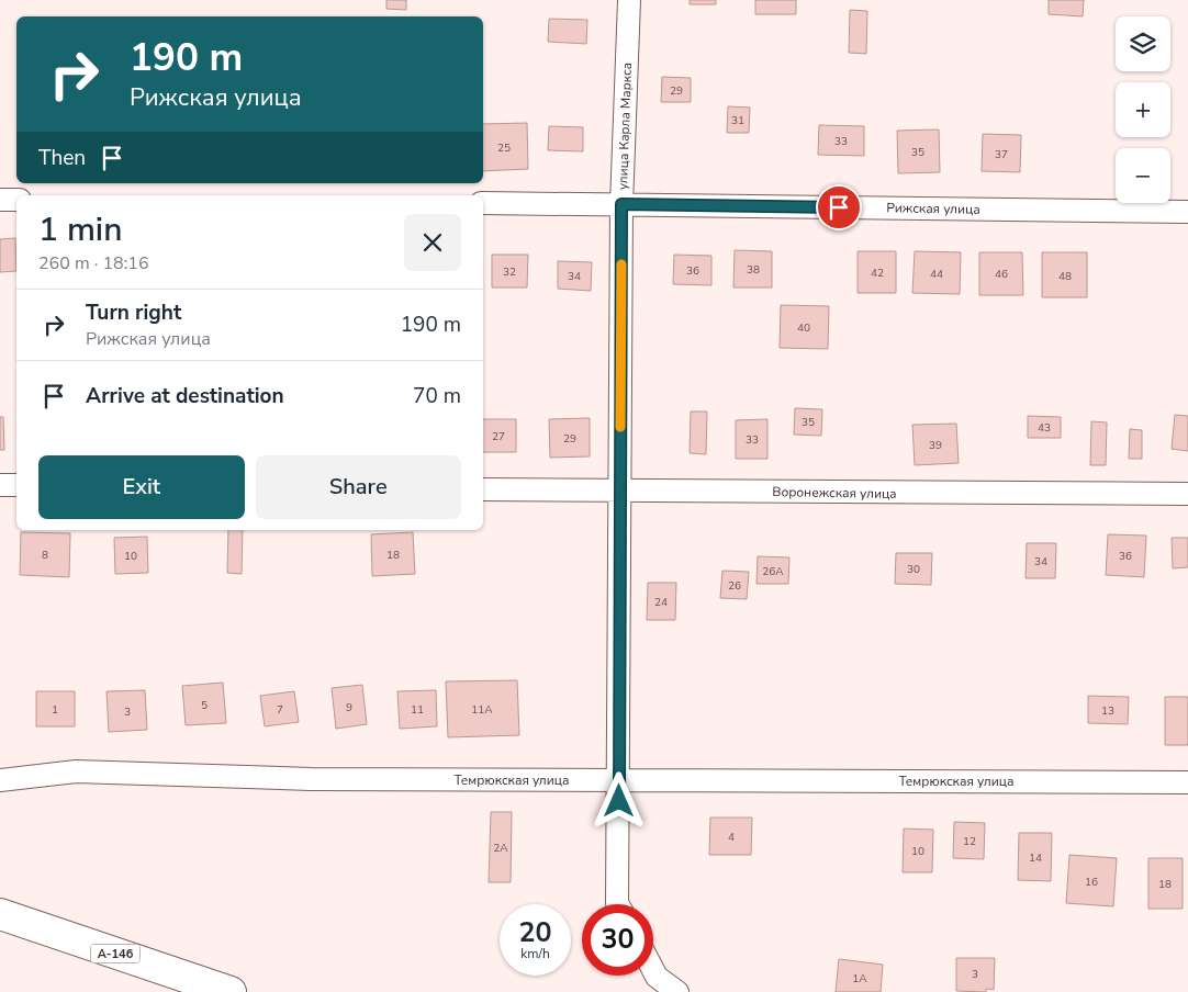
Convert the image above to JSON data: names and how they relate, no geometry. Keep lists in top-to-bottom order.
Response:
{
  "streets": {
    "highway": ["А-146"],
    "street": [
      "улица Карла Маркса",
      "Рижская улица",
      "Воронежская улица",
      "Темрюкская улица"
    ]
  },
  "crossings": [
    ["улица Карла Маркса", "Рижская улица"],
    ["улица Карла Маркса", "Воронежская улица"],
    ["улица Карла Маркса", "Темрюкская улица"]
  ],
  "house_numbers": [
    "29",
    "31",
    "33",
    "25",
    "35",
    "37",
    "38",
    "36",
    "32",
    "42",
    "44",
    "46",
    "34",
    "48",
    "40",
    "35",
    "43",
    "27",
    "29",
    "33",
    "39",
    "8",
    "18",
    "10",
    "36",
    "34",
    "30",
    "26А",
    "26",
    "24",
    "5",
    "9",
    "1",
    "7",
    "11",
    "11А",
    "13",
    "3",
    "4",
    "12",
    "2А",
    "10",
    "14",
    "16",
    "18",
    "3",
    "1А"
  ],
  "page": {
    "map_buttons": ["+", "−"],
    "turn": ["190 m", "Рижская улица"],
    "then": "Then",
    "heading": ["1 min", "260 m · 18:16"],
    "list": [
      {
        "name": "Turn right",
        "note": "Рижская улица",
        "value": "190 m"
      },
      {
        "name": "Arrive at destination",
        "value": "70 m"
      }
    ],
    "buttons": ["Exit", "Share"],
    "speed": "20 km/h",
    "limit": "30"
  }
}
